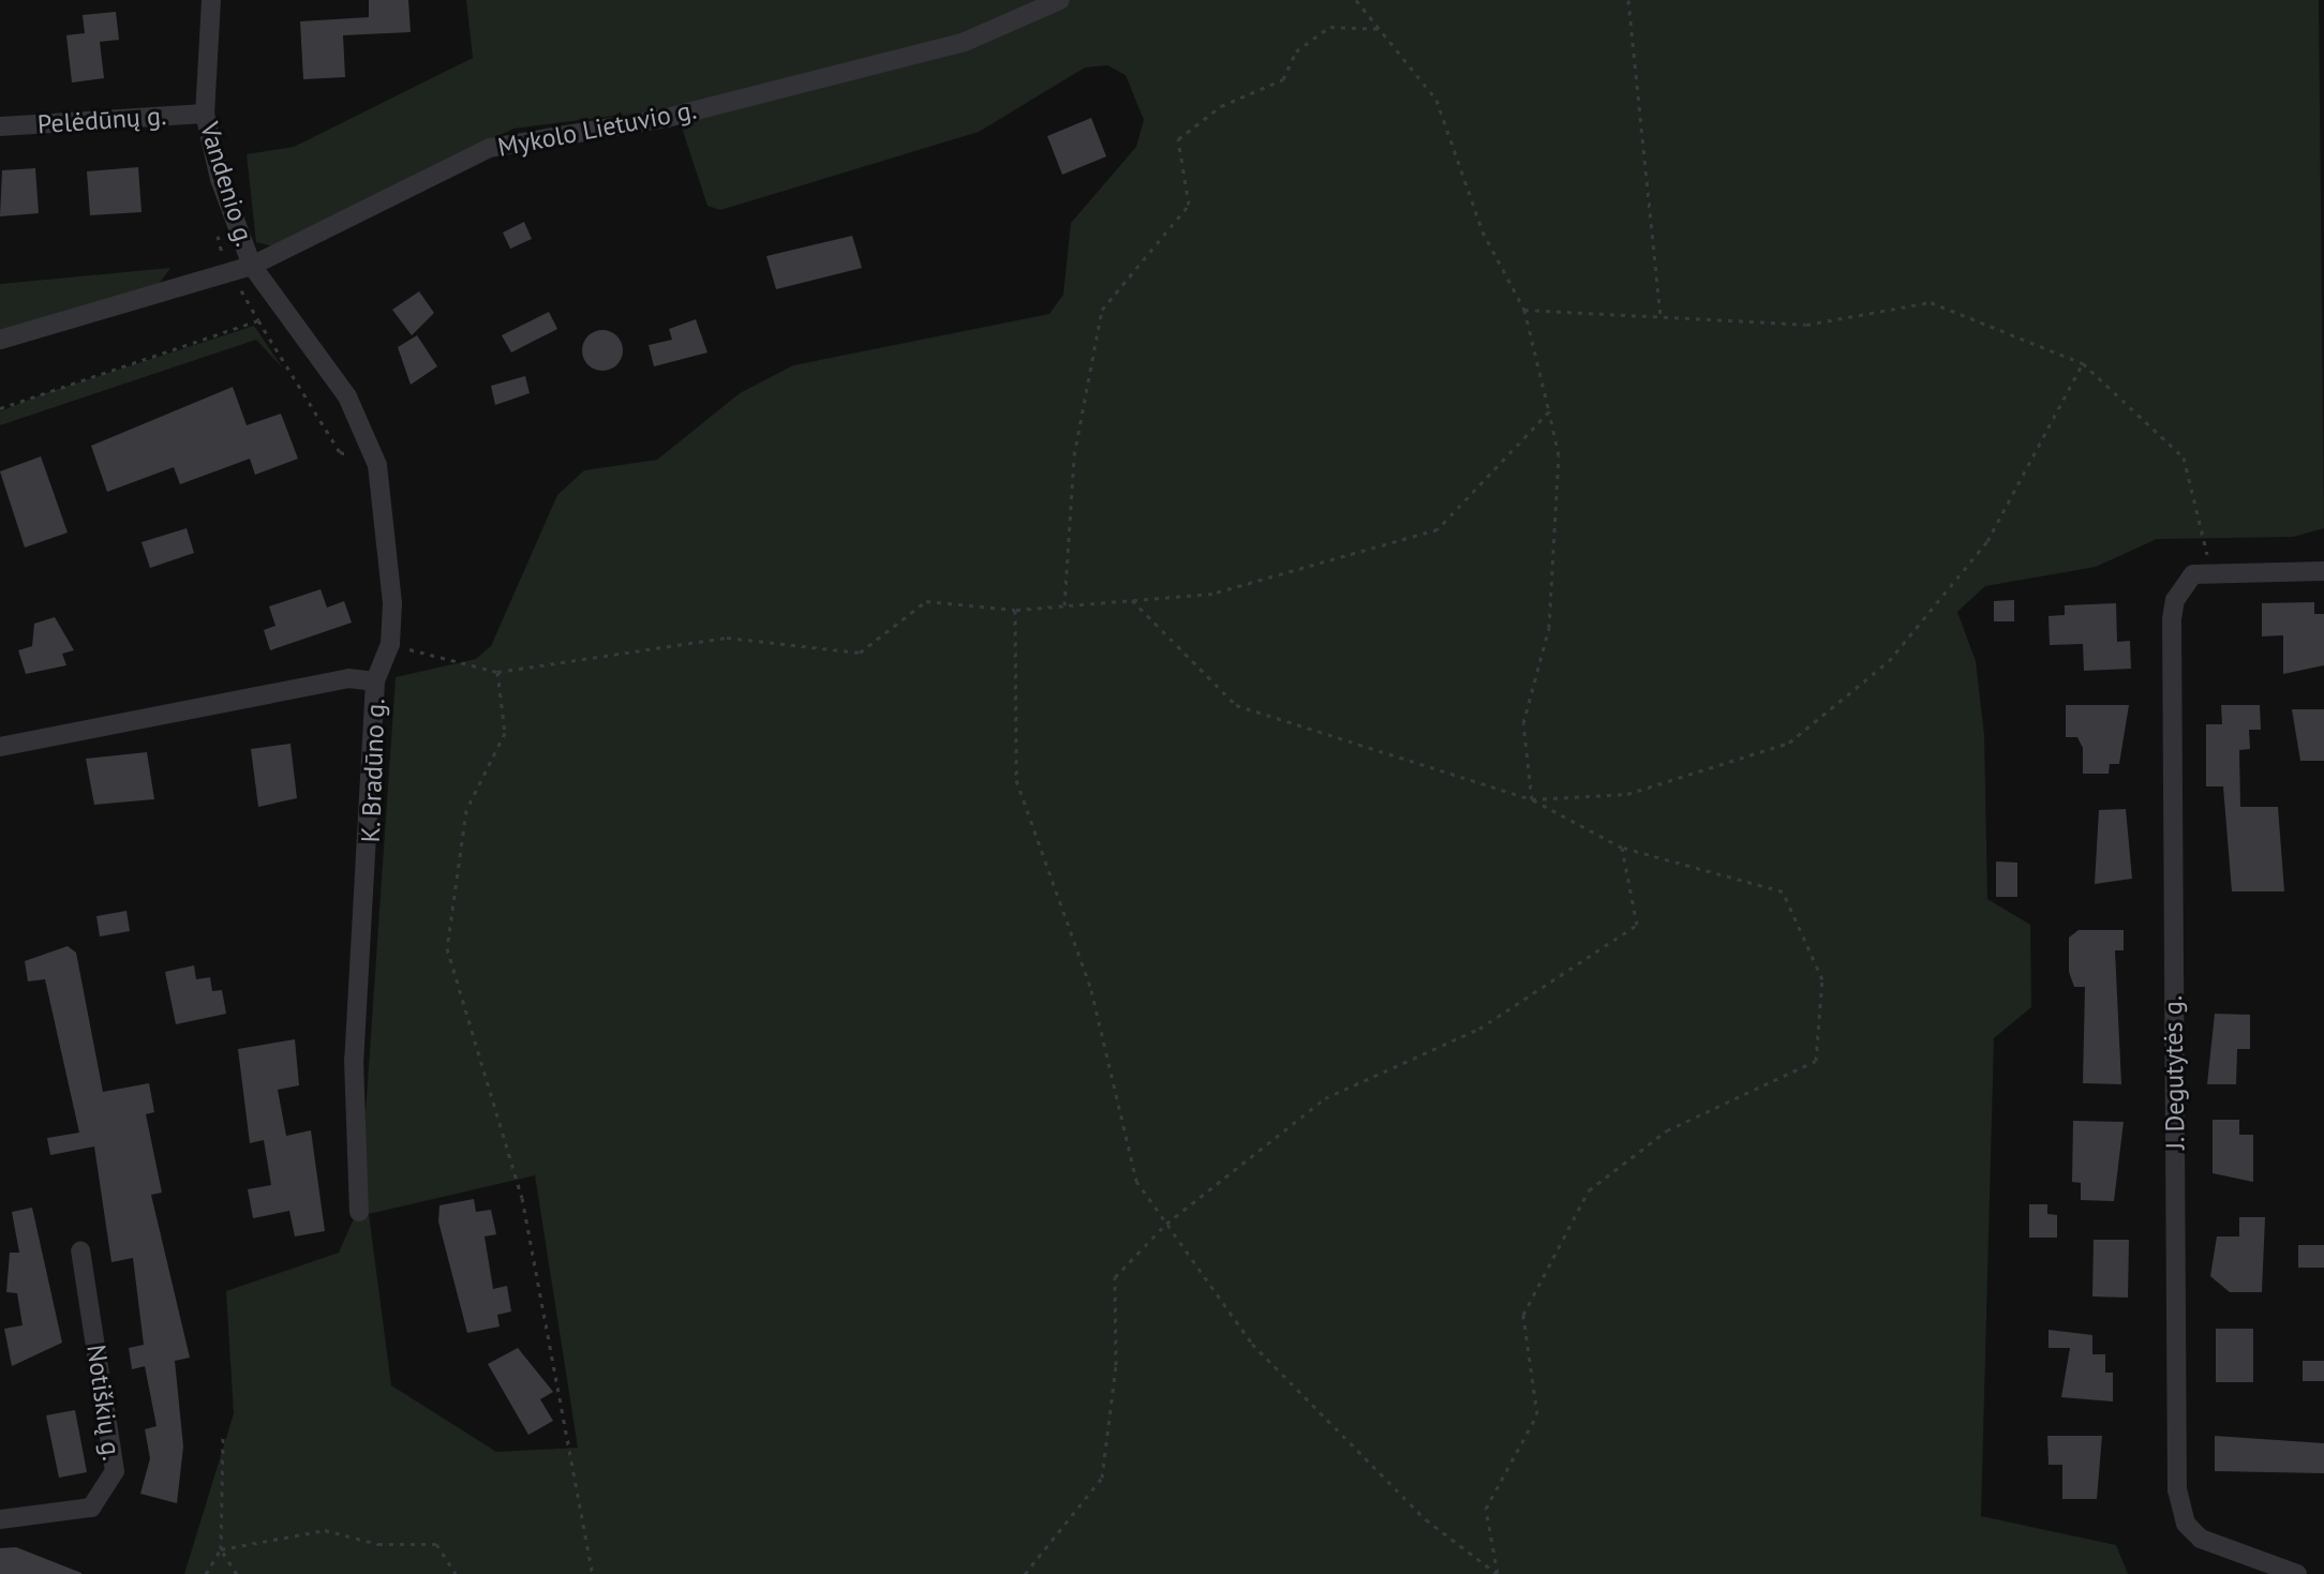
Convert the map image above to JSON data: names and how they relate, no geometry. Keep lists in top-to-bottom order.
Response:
{
  "streets": {
    "street": [
      "Pelėdūnų g.",
      "Mykolo Lietuvio g.",
      "Vandenio g.",
      "K. Bradūno g.",
      "J. Degutytės g.",
      "Notiškių g."
    ]
  },
  "crossings": [
    ["Pelėdūnų g.", "Vandenio g."],
    ["Mykolo Lietuvio g.", "Vandenio g."],
    ["Mykolo Lietuvio g.", "K. Bradūno g."],
    ["Vandenio g.", "K. Bradūno g."]
  ]
}
